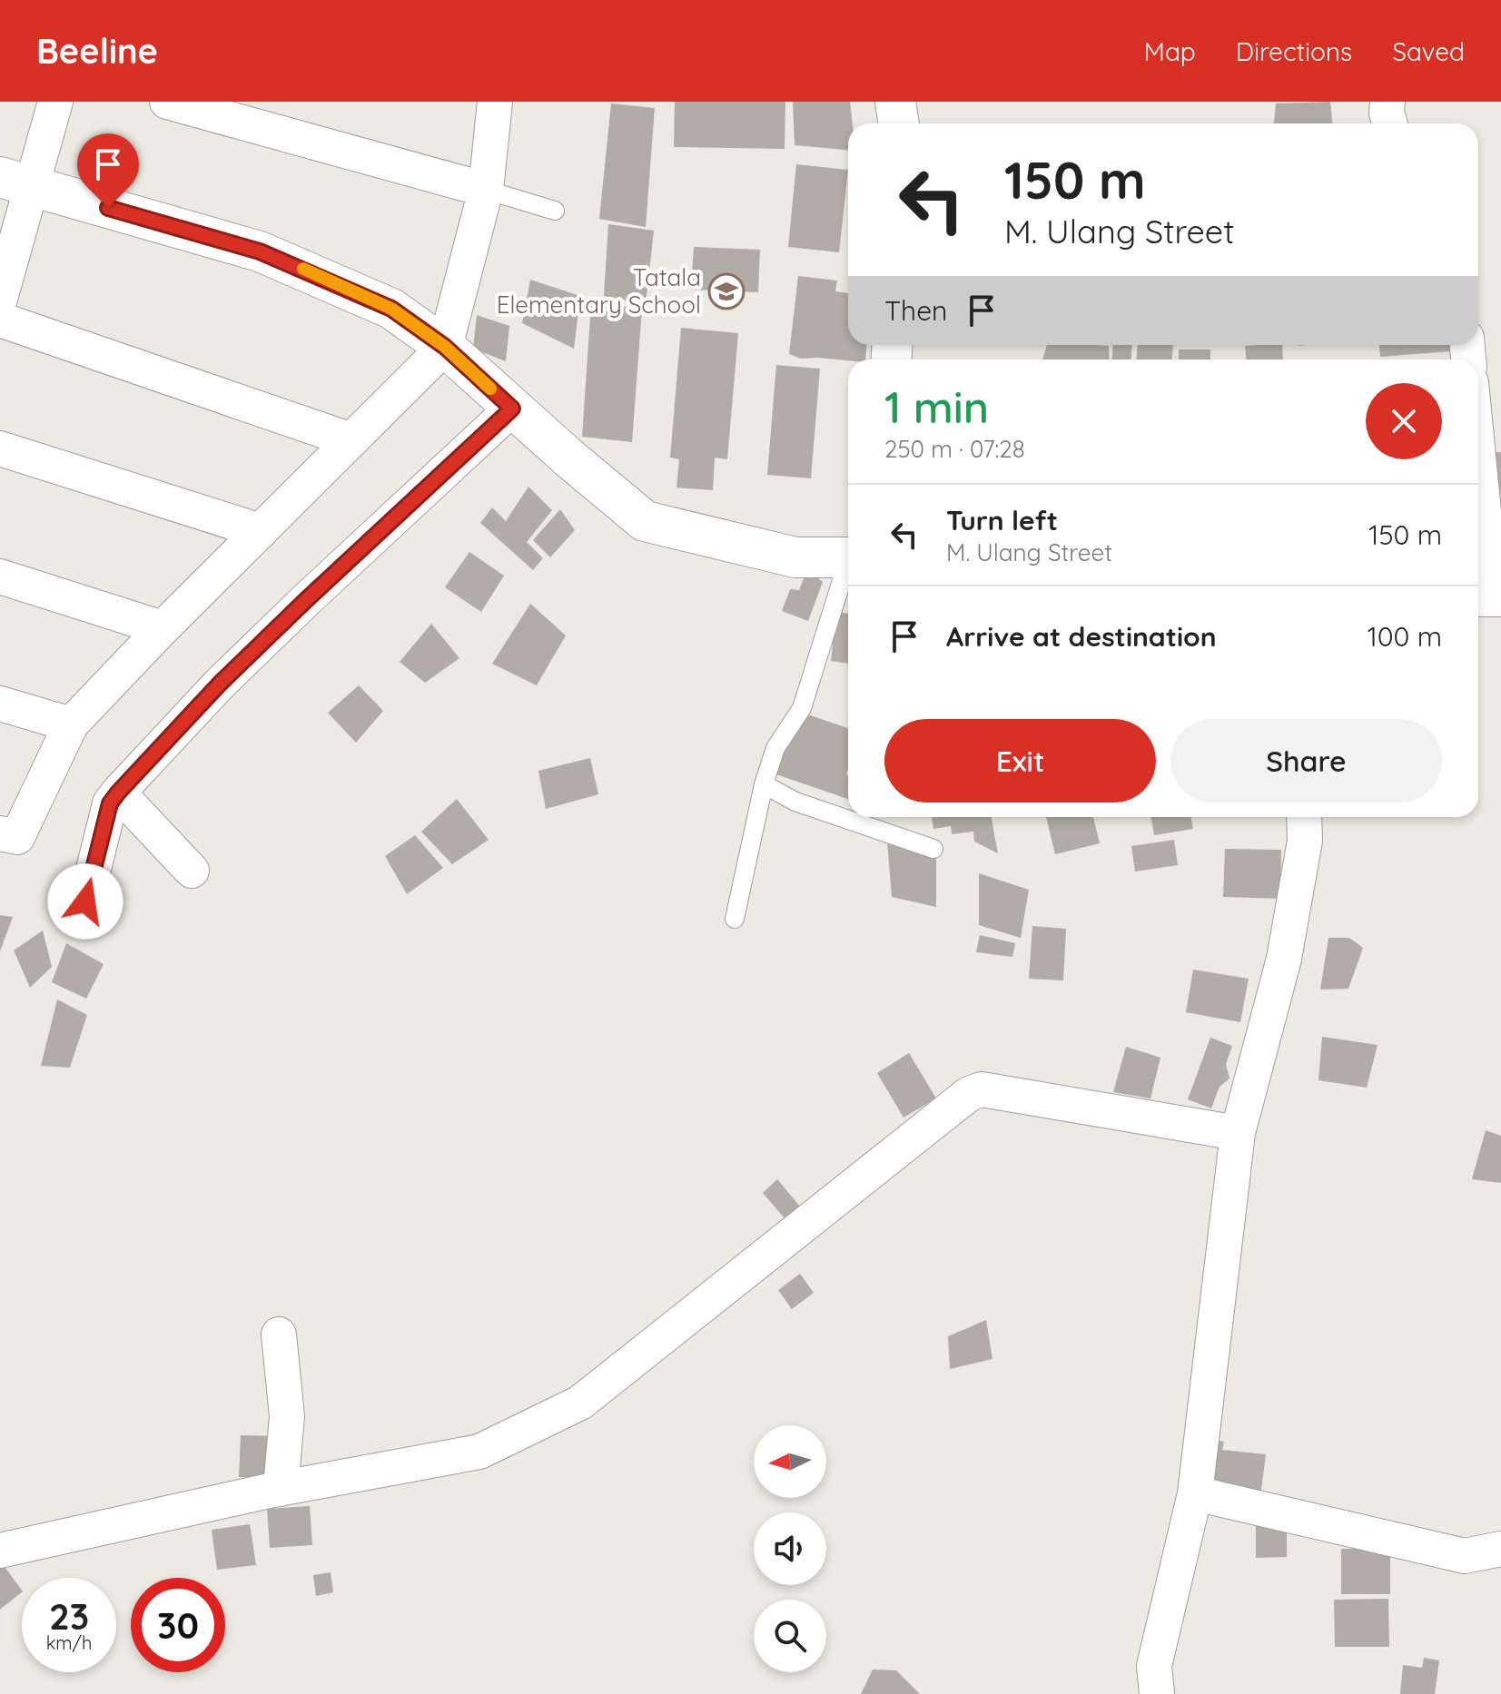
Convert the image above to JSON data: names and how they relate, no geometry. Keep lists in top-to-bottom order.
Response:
{
  "places": {
    "school or university": ["Tatala Elementary School"]
  },
  "north": "left",
  "page": {
    "header": "Beeline",
    "nav": ["Map", "Directions", "Saved"],
    "turn": ["150 m", "M. Ulang Street"],
    "then": "Then",
    "heading": ["1 min", "250 m · 07:28"],
    "list": [
      {
        "name": "Turn left",
        "note": "M. Ulang Street",
        "value": "150 m"
      },
      {
        "name": "Arrive at destination",
        "value": "100 m"
      }
    ],
    "buttons": ["Exit", "Share"],
    "speed": "23 km/h",
    "limit": "30"
  }
}
